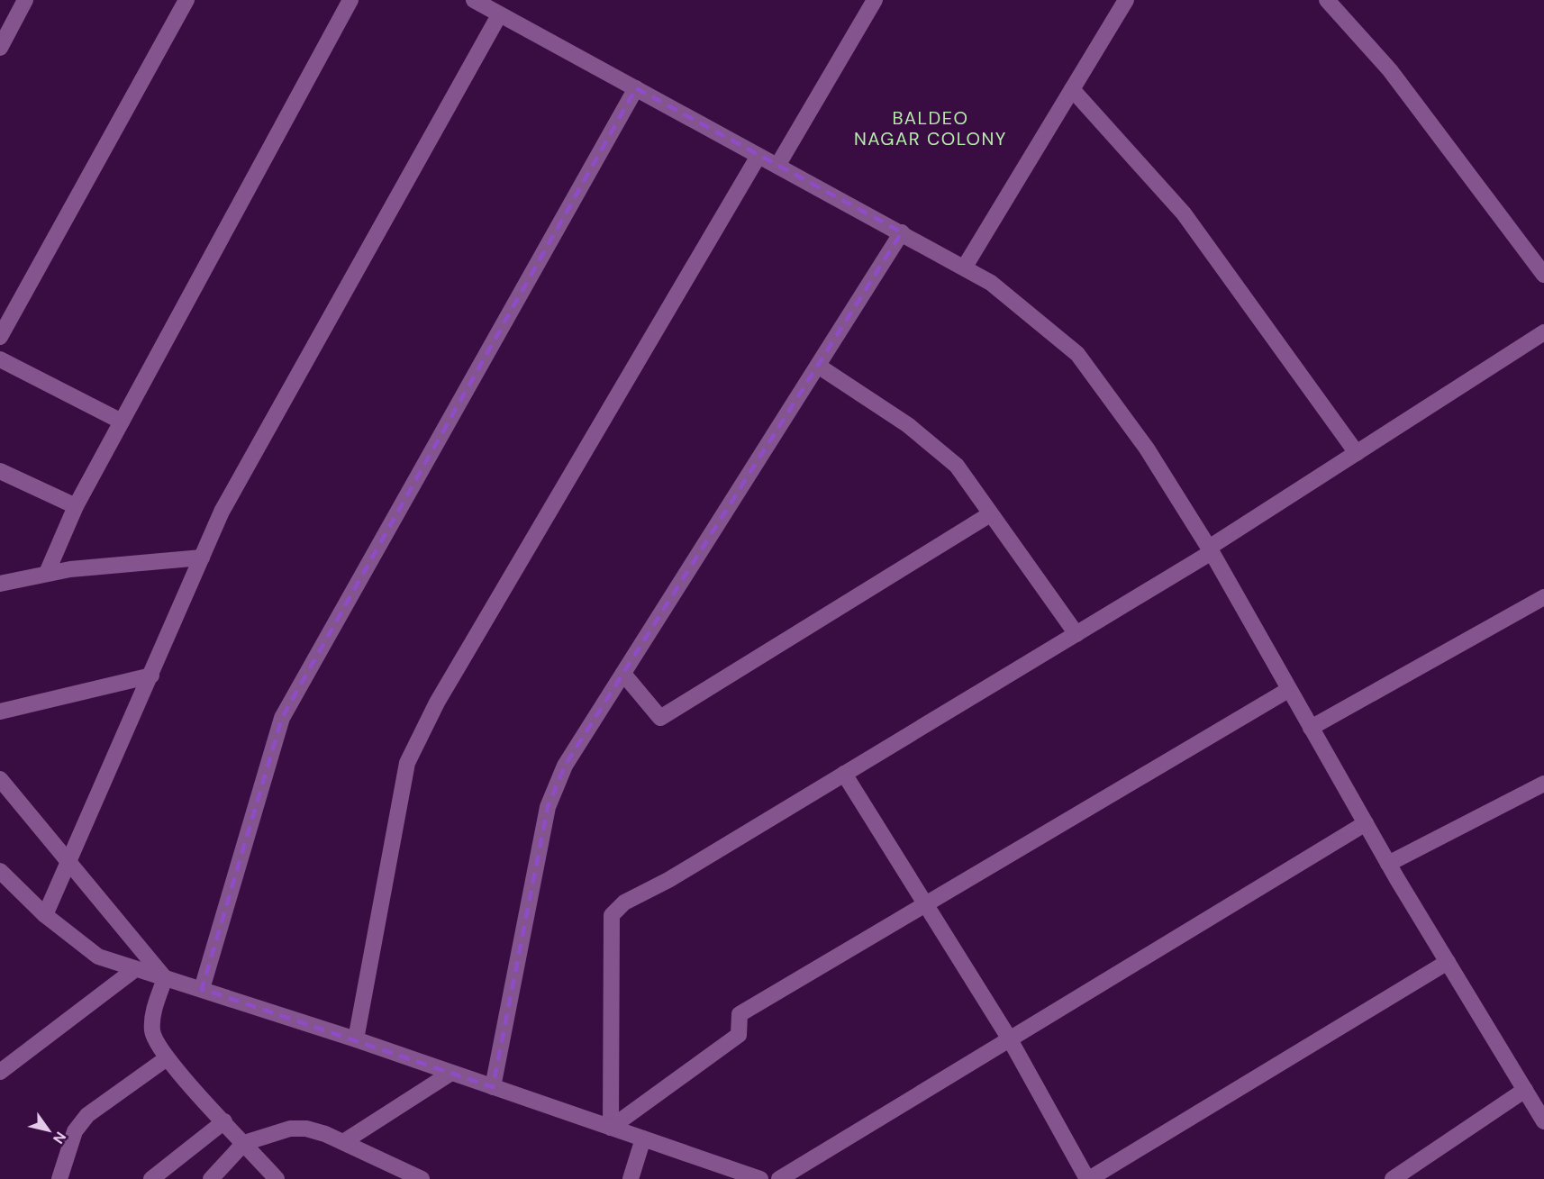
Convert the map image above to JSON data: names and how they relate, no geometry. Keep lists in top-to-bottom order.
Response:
{
  "districts": ["BALDEO NAGAR COLONY"],
  "north": "bottom right"
}
